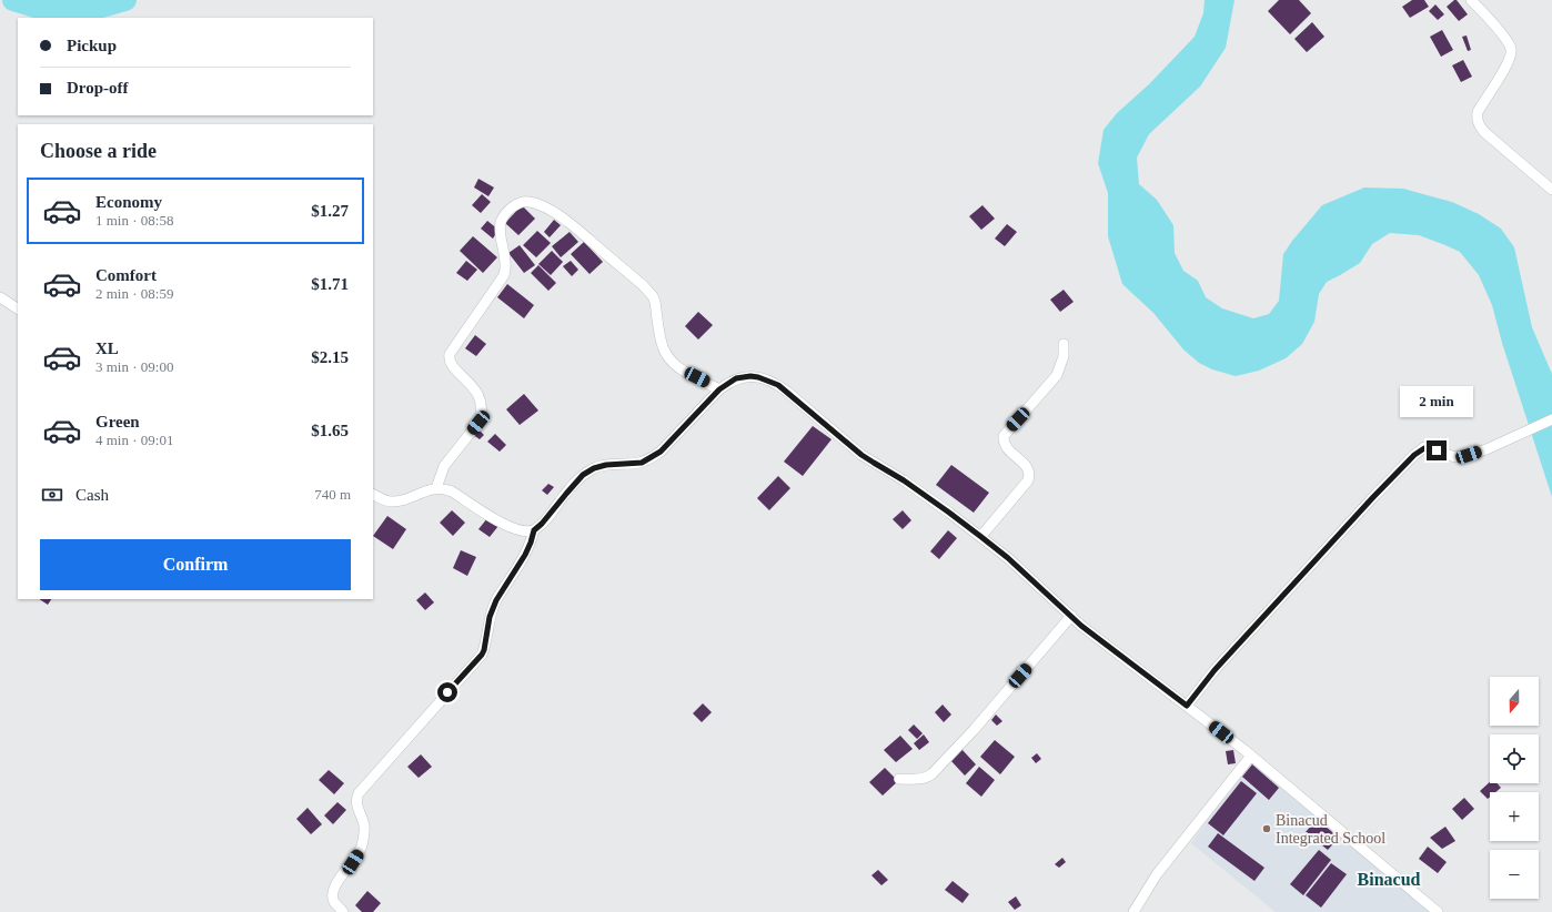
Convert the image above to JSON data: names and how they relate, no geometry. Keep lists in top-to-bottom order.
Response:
{
  "districts": ["Binacud"],
  "places": ["Binacud Integrated School"],
  "north": "bottom",
  "page": {
    "banner": ["Pickup", "Drop-off"],
    "heading": "Choose a ride",
    "list": [
      {
        "name": "Economy",
        "note": "1 min · 08:58",
        "value": "$1.27"
      },
      {
        "name": "Comfort",
        "note": "2 min · 08:59",
        "value": "$1.71"
      },
      {
        "name": "XL",
        "note": "3 min · 09:00",
        "value": "$2.15"
      },
      {
        "name": "Green",
        "note": "4 min · 09:01",
        "value": "$1.65"
      }
    ],
    "bubble": "2 min",
    "pay": ["Cash", "740 m"],
    "buttons": "Confirm",
    "map_buttons": ["+", "−"]
  }
}
